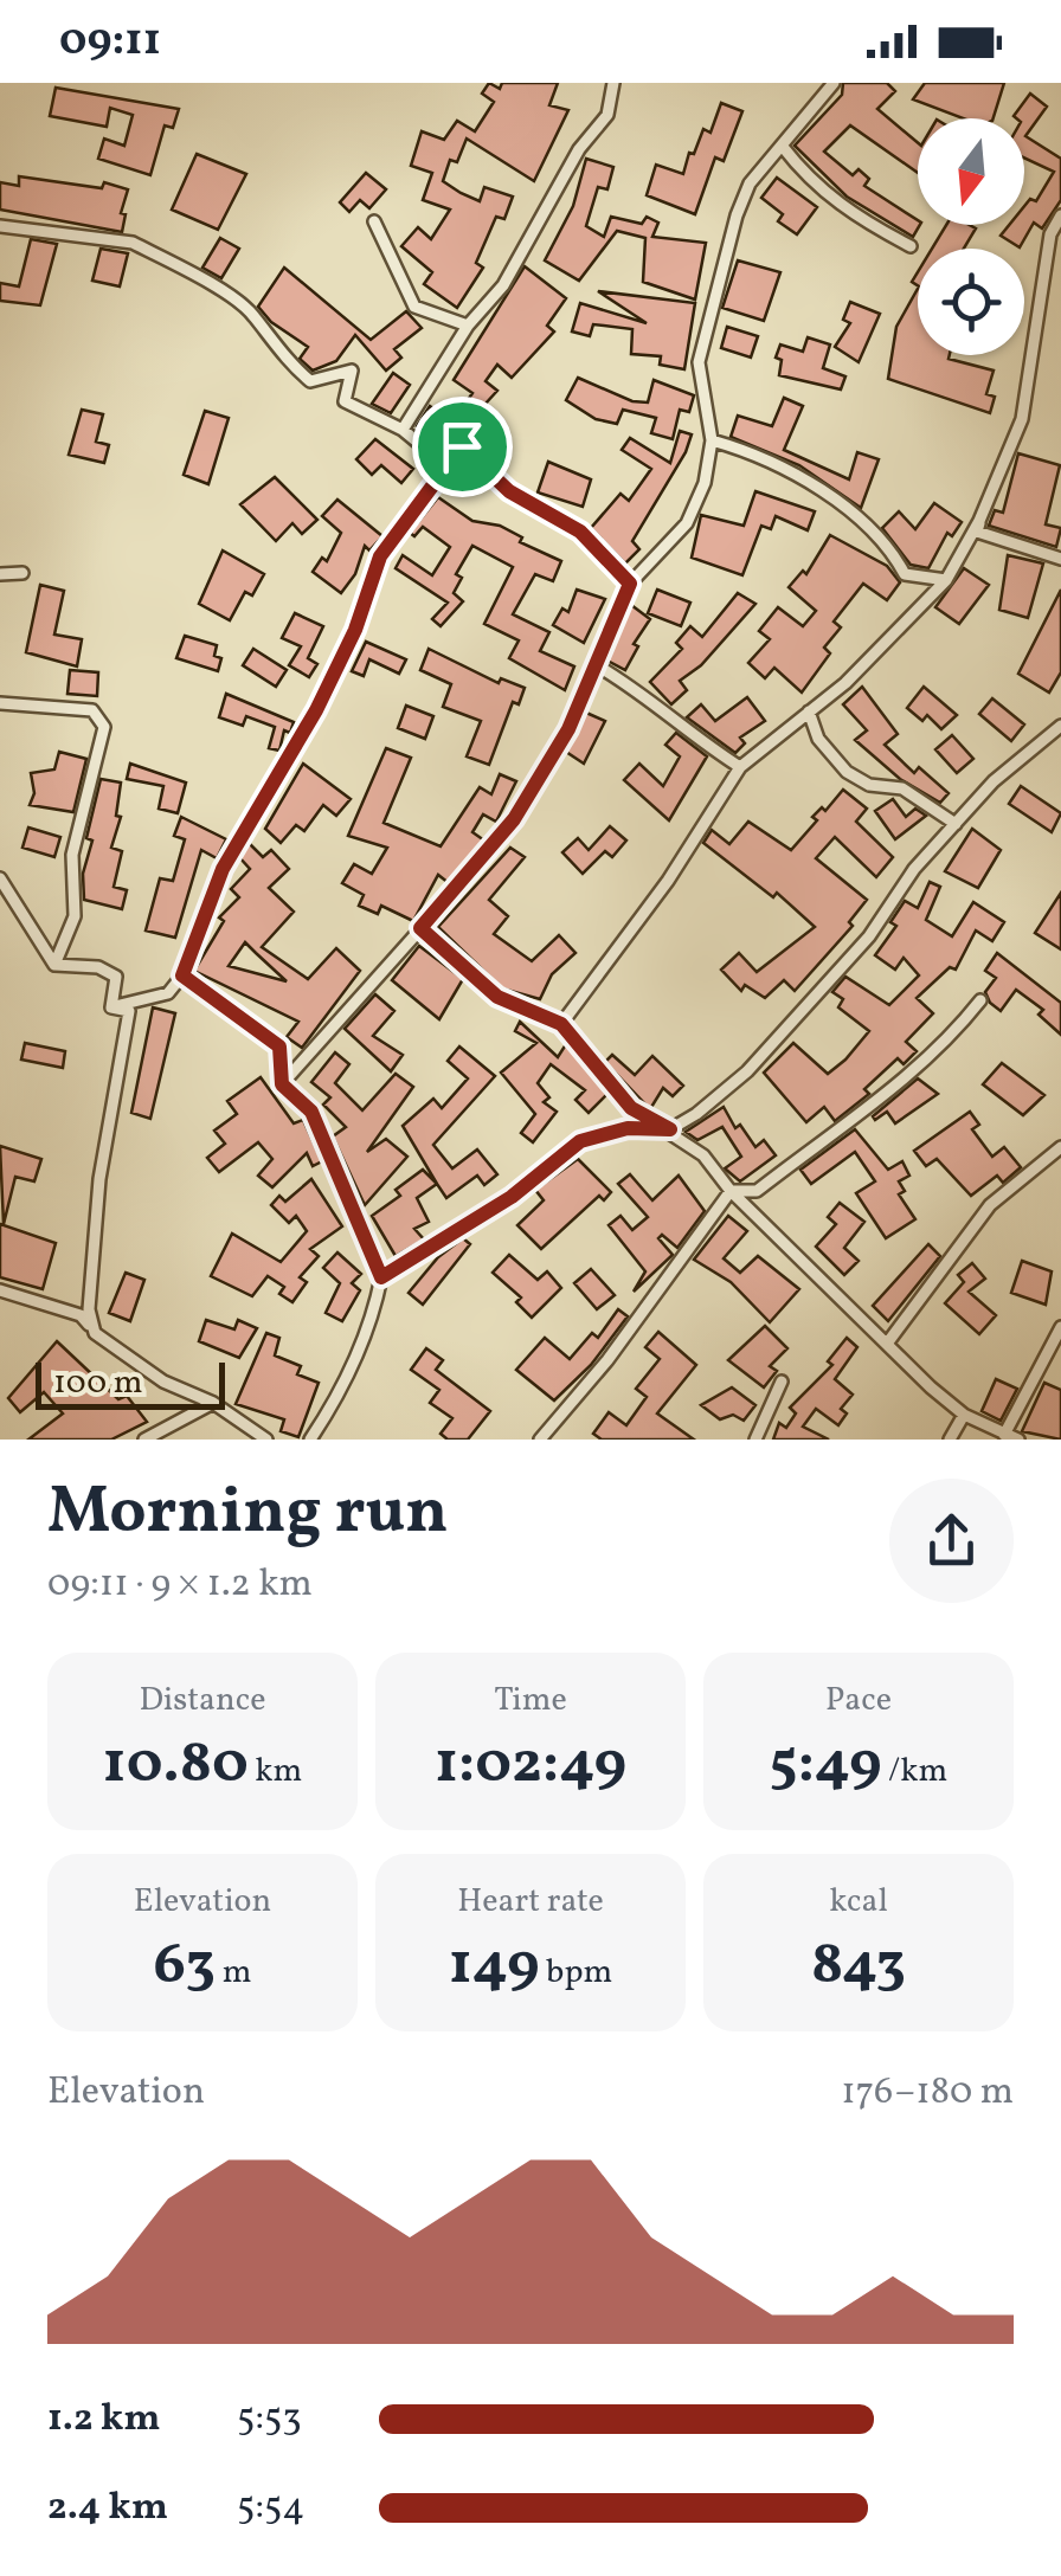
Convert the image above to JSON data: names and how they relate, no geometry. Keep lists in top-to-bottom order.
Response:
{
  "scale_bar": "100 m",
  "north": "bottom",
  "page": {
    "status": "09:11",
    "scale": "100 m",
    "heading": ["Morning run", "09:11 · 9 × 1.2 km"],
    "stats": [
      ["Distance", "10.80 km"],
      ["Time", "1:02:49"],
      ["Pace", "5:49 /km"],
      ["Elevation", "63 m"],
      ["Heart rate", "149 bpm"],
      ["kcal", "843"]
    ],
    "chart": ["Elevation", "176–180 m"],
    "list": [
      {
        "name": "1.2 km",
        "note": "5:53"
      },
      {
        "name": "2.4 km",
        "note": "5:54"
      }
    ]
  }
}
